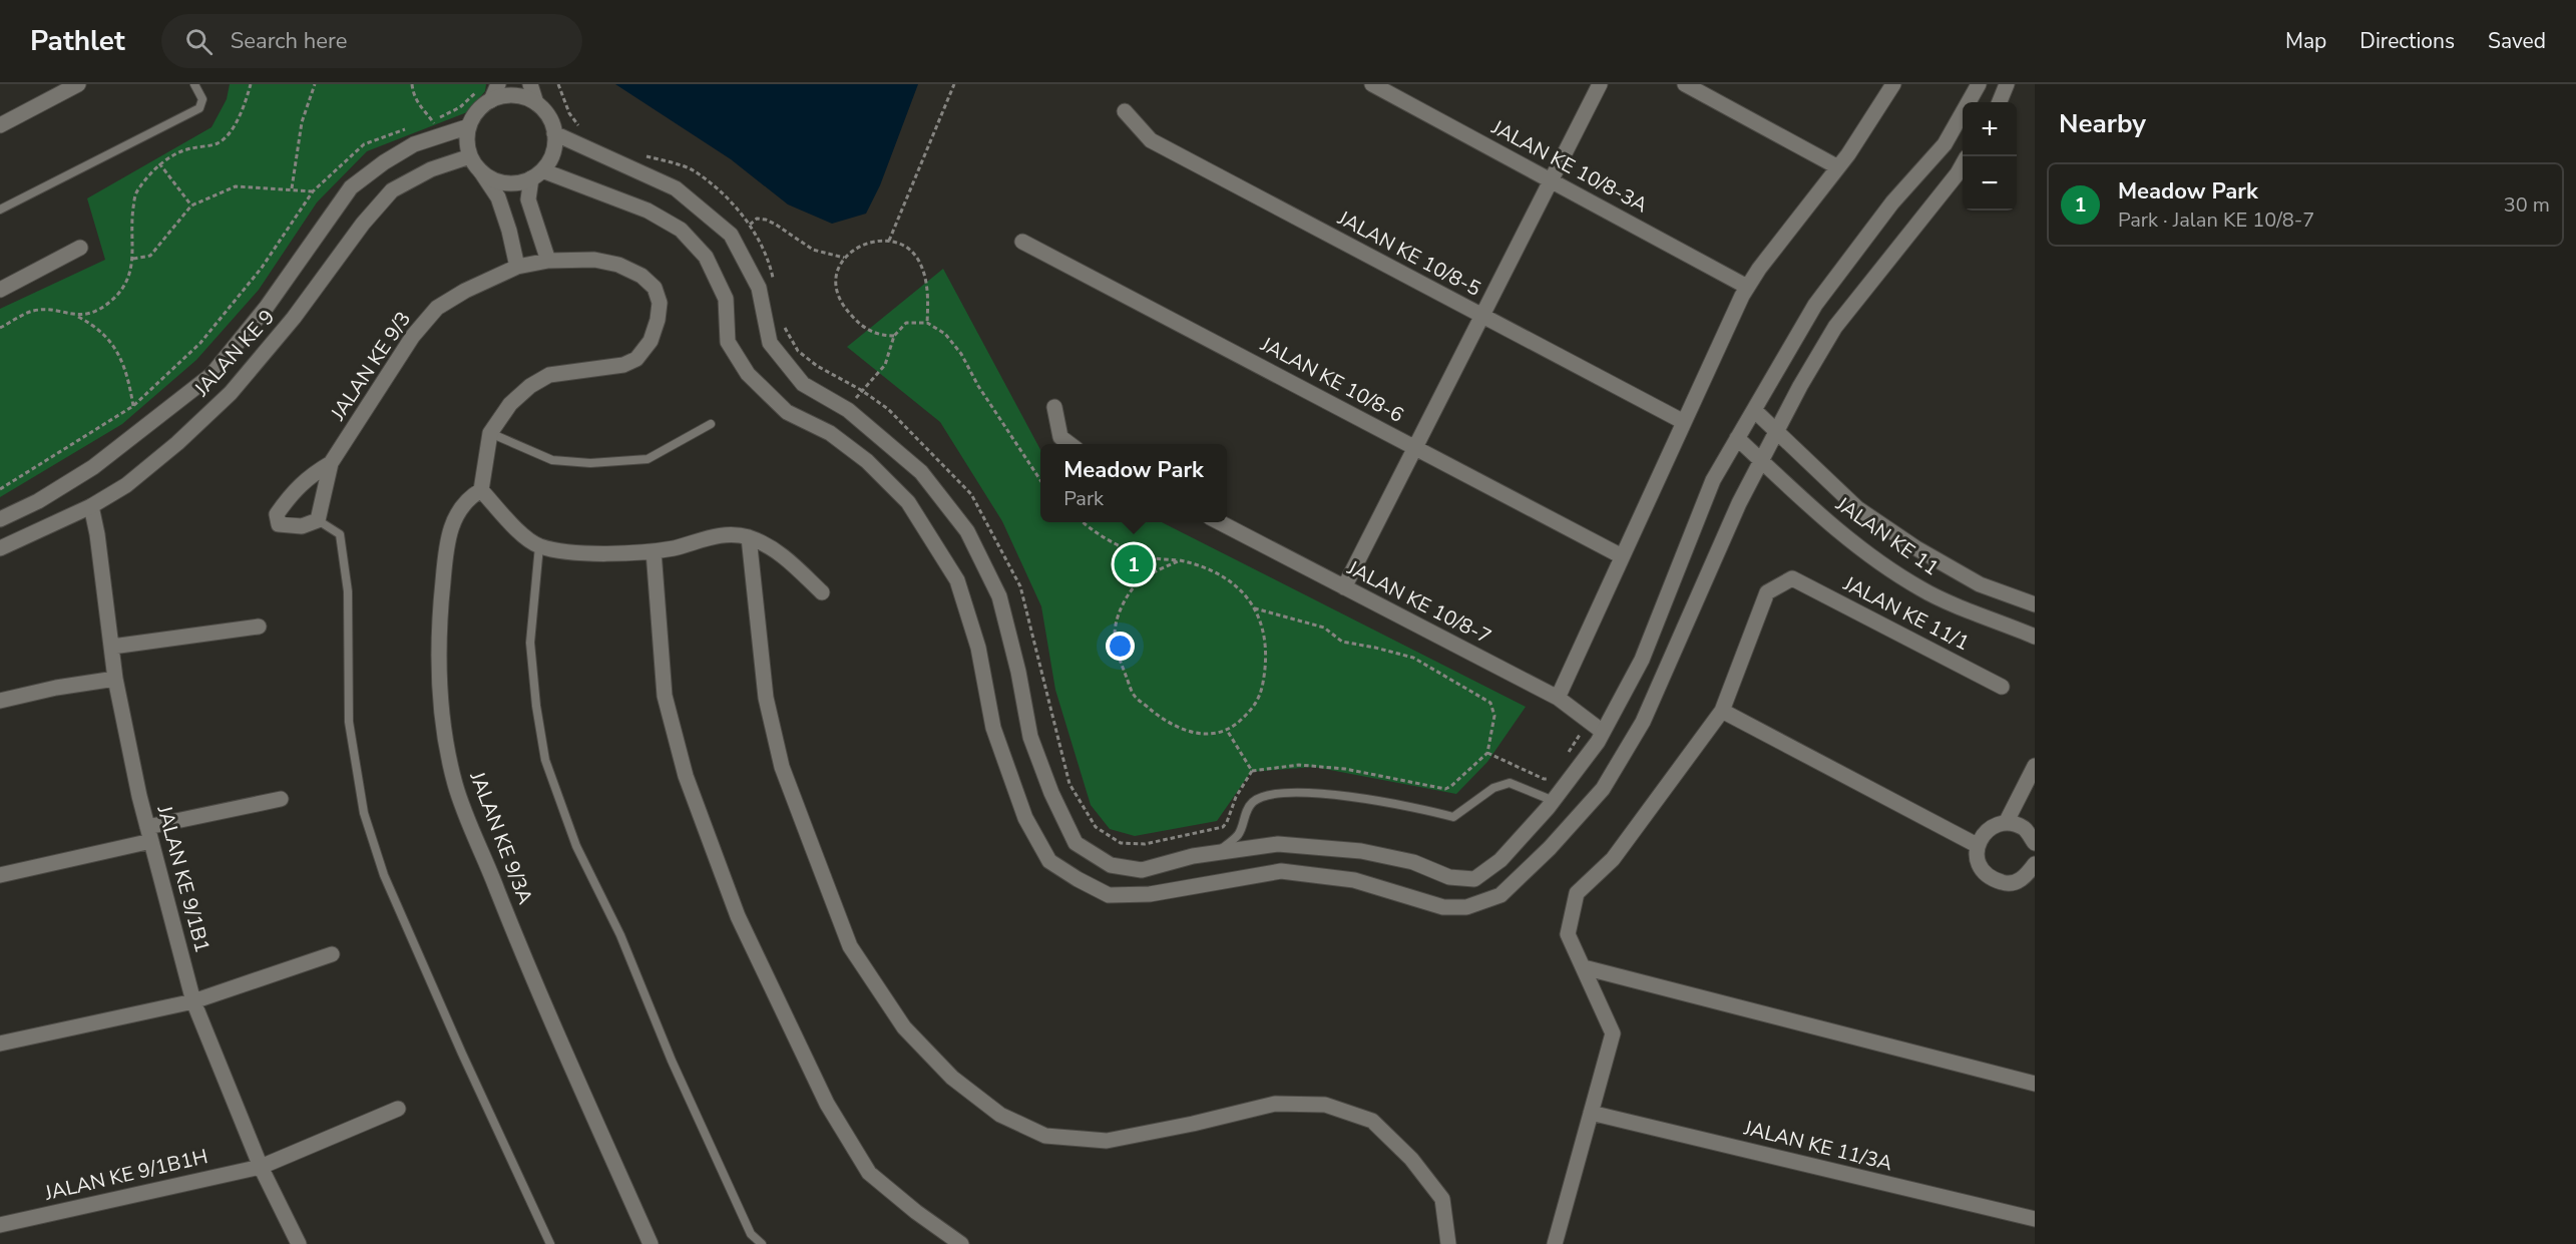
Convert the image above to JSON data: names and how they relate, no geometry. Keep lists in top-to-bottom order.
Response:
{
  "streets": {
    "street": [
      "JALAN KE 10/8-3A",
      "JALAN KE 10/8-5",
      "JALAN KE 9",
      "JALAN KE 9/3",
      "JALAN KE 10/8-6",
      "JALAN KE 11",
      "JALAN KE 10/8-7",
      "JALAN KE 11/1",
      "JALAN KE 9/3A",
      "JALAN KE 9/1B1",
      "JALAN KE 11/3A",
      "JALAN KE 9/1B1H"
    ]
  },
  "crossings": [
    ["JALAN KE 9", "JALAN KE 9/1B1"],
    ["JALAN KE 9/1B1", "JALAN KE 9/1B1H"]
  ],
  "page": {
    "header": "Pathlet",
    "search": "Search here",
    "nav": ["Map", "Directions", "Saved"],
    "heading": "Nearby",
    "map_buttons": ["+", "−"],
    "list": [
      {
        "mark": "1",
        "name": "Meadow Park",
        "note": "Park · Jalan KE 10/8-7",
        "value": "30 m"
      }
    ],
    "popup": ["Meadow Park", "Park"],
    "pins": "1"
  }
}
